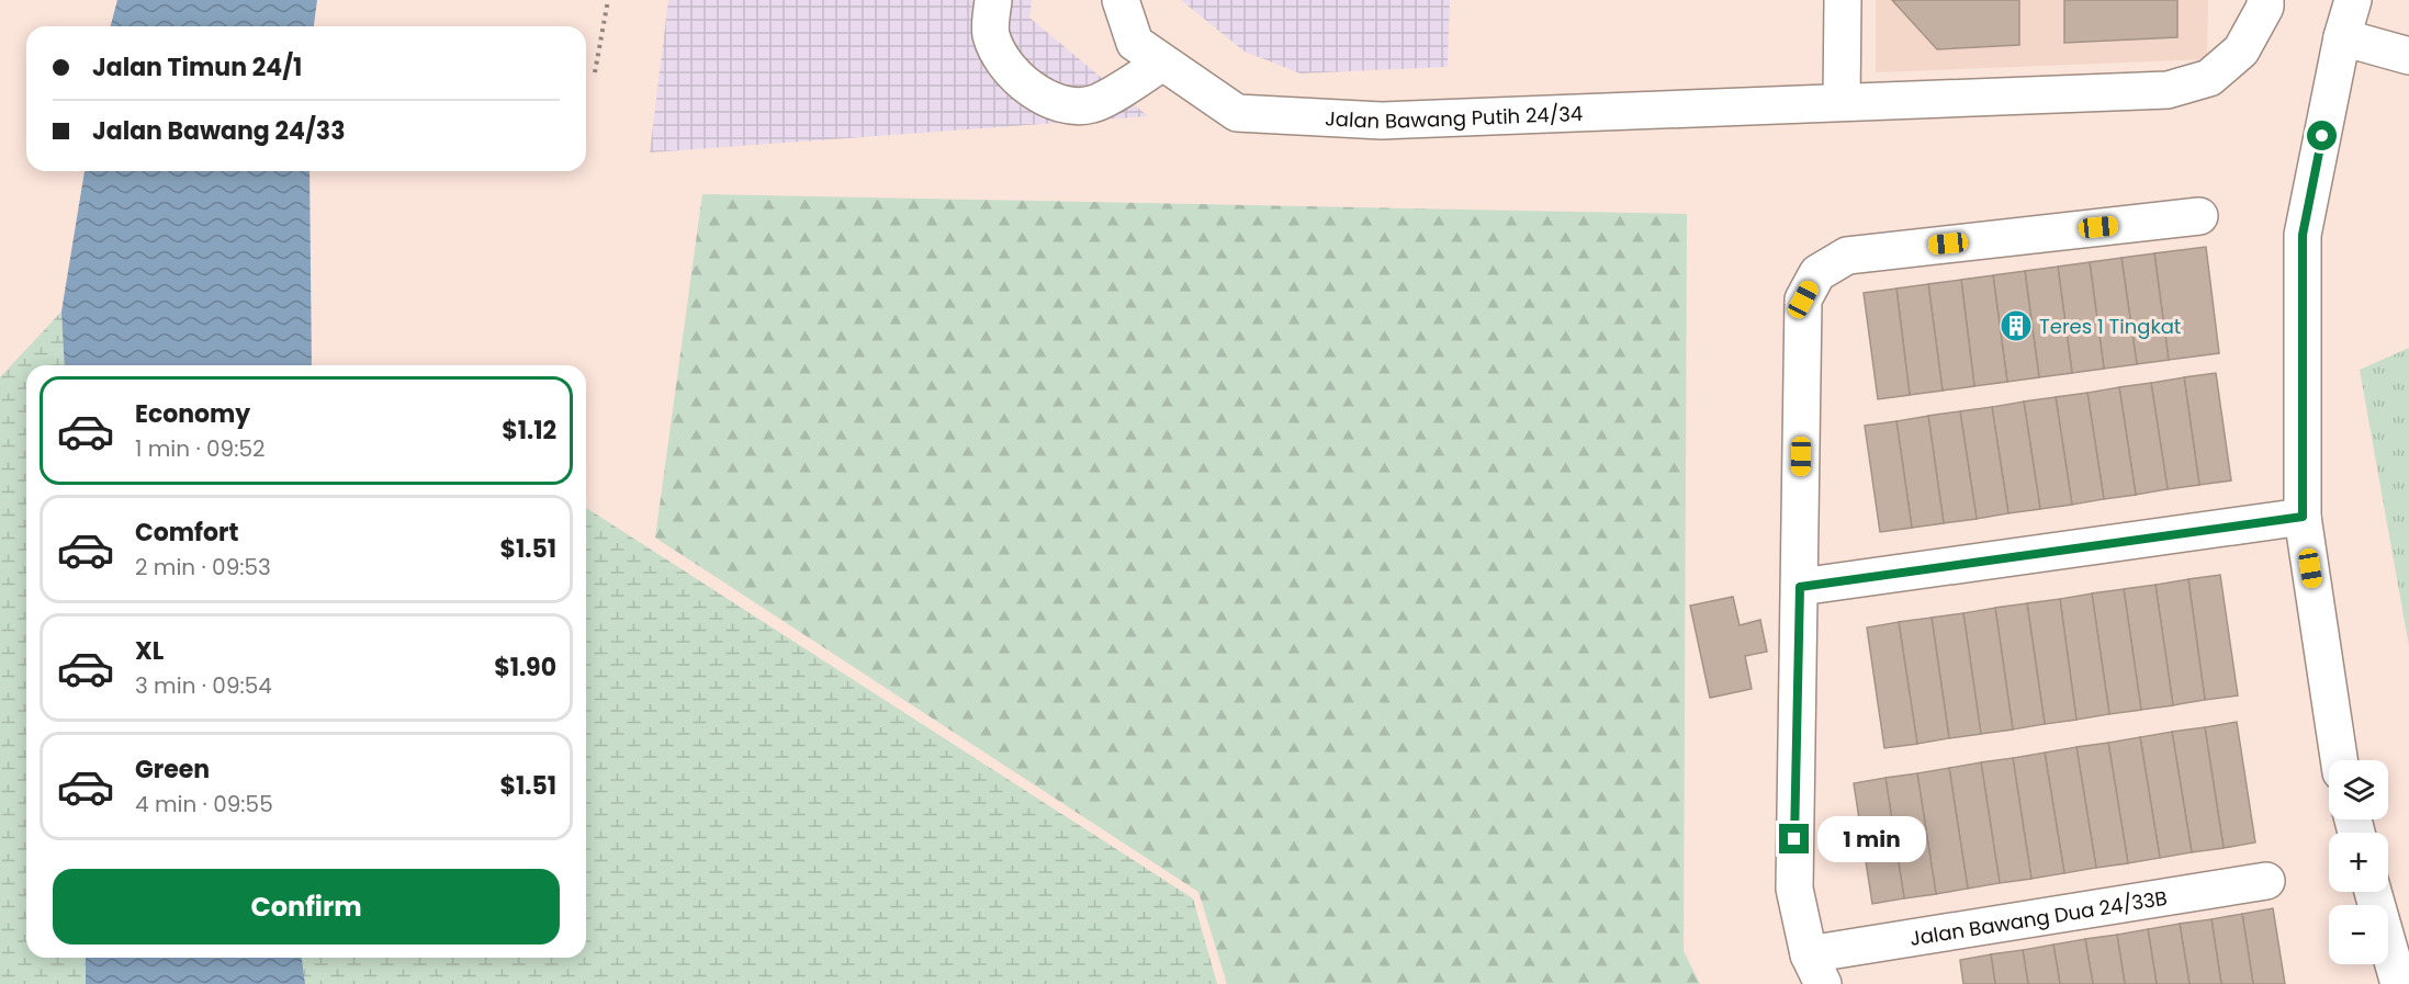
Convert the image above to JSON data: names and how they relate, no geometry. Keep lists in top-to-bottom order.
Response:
{
  "streets": {
    "street": ["Jalan Bawang Putih 24/34", "Jalan Bawang Dua 24/33B"]
  },
  "places": {
    "building": ["Teres 1 Tingkat"]
  },
  "page": {
    "banner": ["Jalan Timun 24/1", "Jalan Bawang 24/33"],
    "list": [
      {
        "name": "Economy",
        "note": "1 min · 09:52",
        "value": "$1.12"
      },
      {
        "name": "Comfort",
        "note": "2 min · 09:53",
        "value": "$1.51"
      },
      {
        "name": "XL",
        "note": "3 min · 09:54",
        "value": "$1.90"
      },
      {
        "name": "Green",
        "note": "4 min · 09:55",
        "value": "$1.51"
      }
    ],
    "map_buttons": ["+", "−"],
    "bubble": "1 min",
    "buttons": "Confirm"
  }
}
